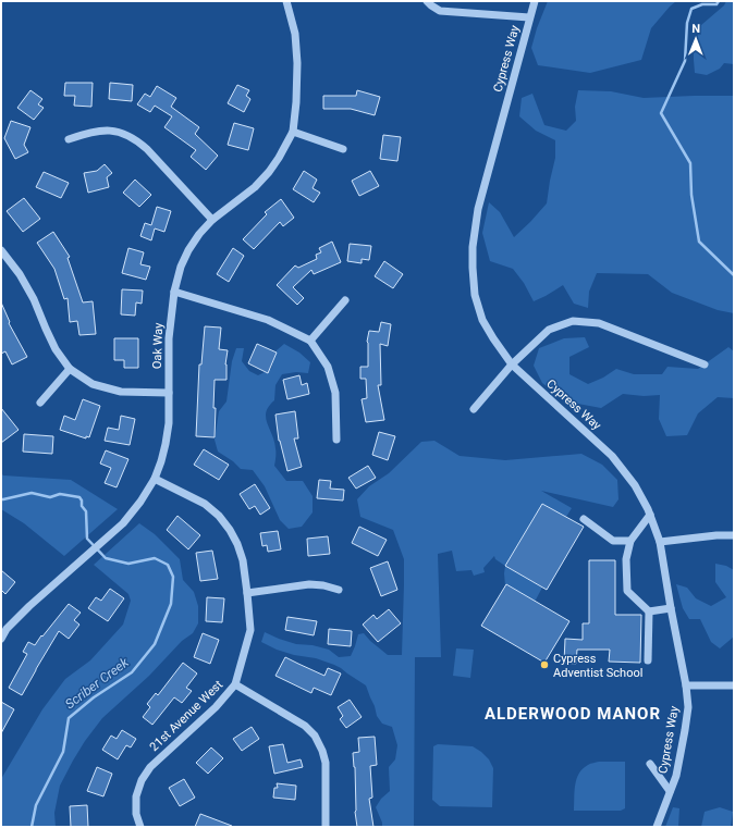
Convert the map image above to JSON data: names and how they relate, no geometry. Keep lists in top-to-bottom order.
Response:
{
  "streets": {
    "street": ["Cypress Way", "Oak Way", "21st Avenue West"]
  },
  "crossings": [
    ["Oak Way", "21st Avenue West"]
  ],
  "districts": ["ALDERWOOD MANOR"],
  "water": ["Scriber Creek"],
  "places": ["Cypress Adventist School"],
  "north": "top"
}
